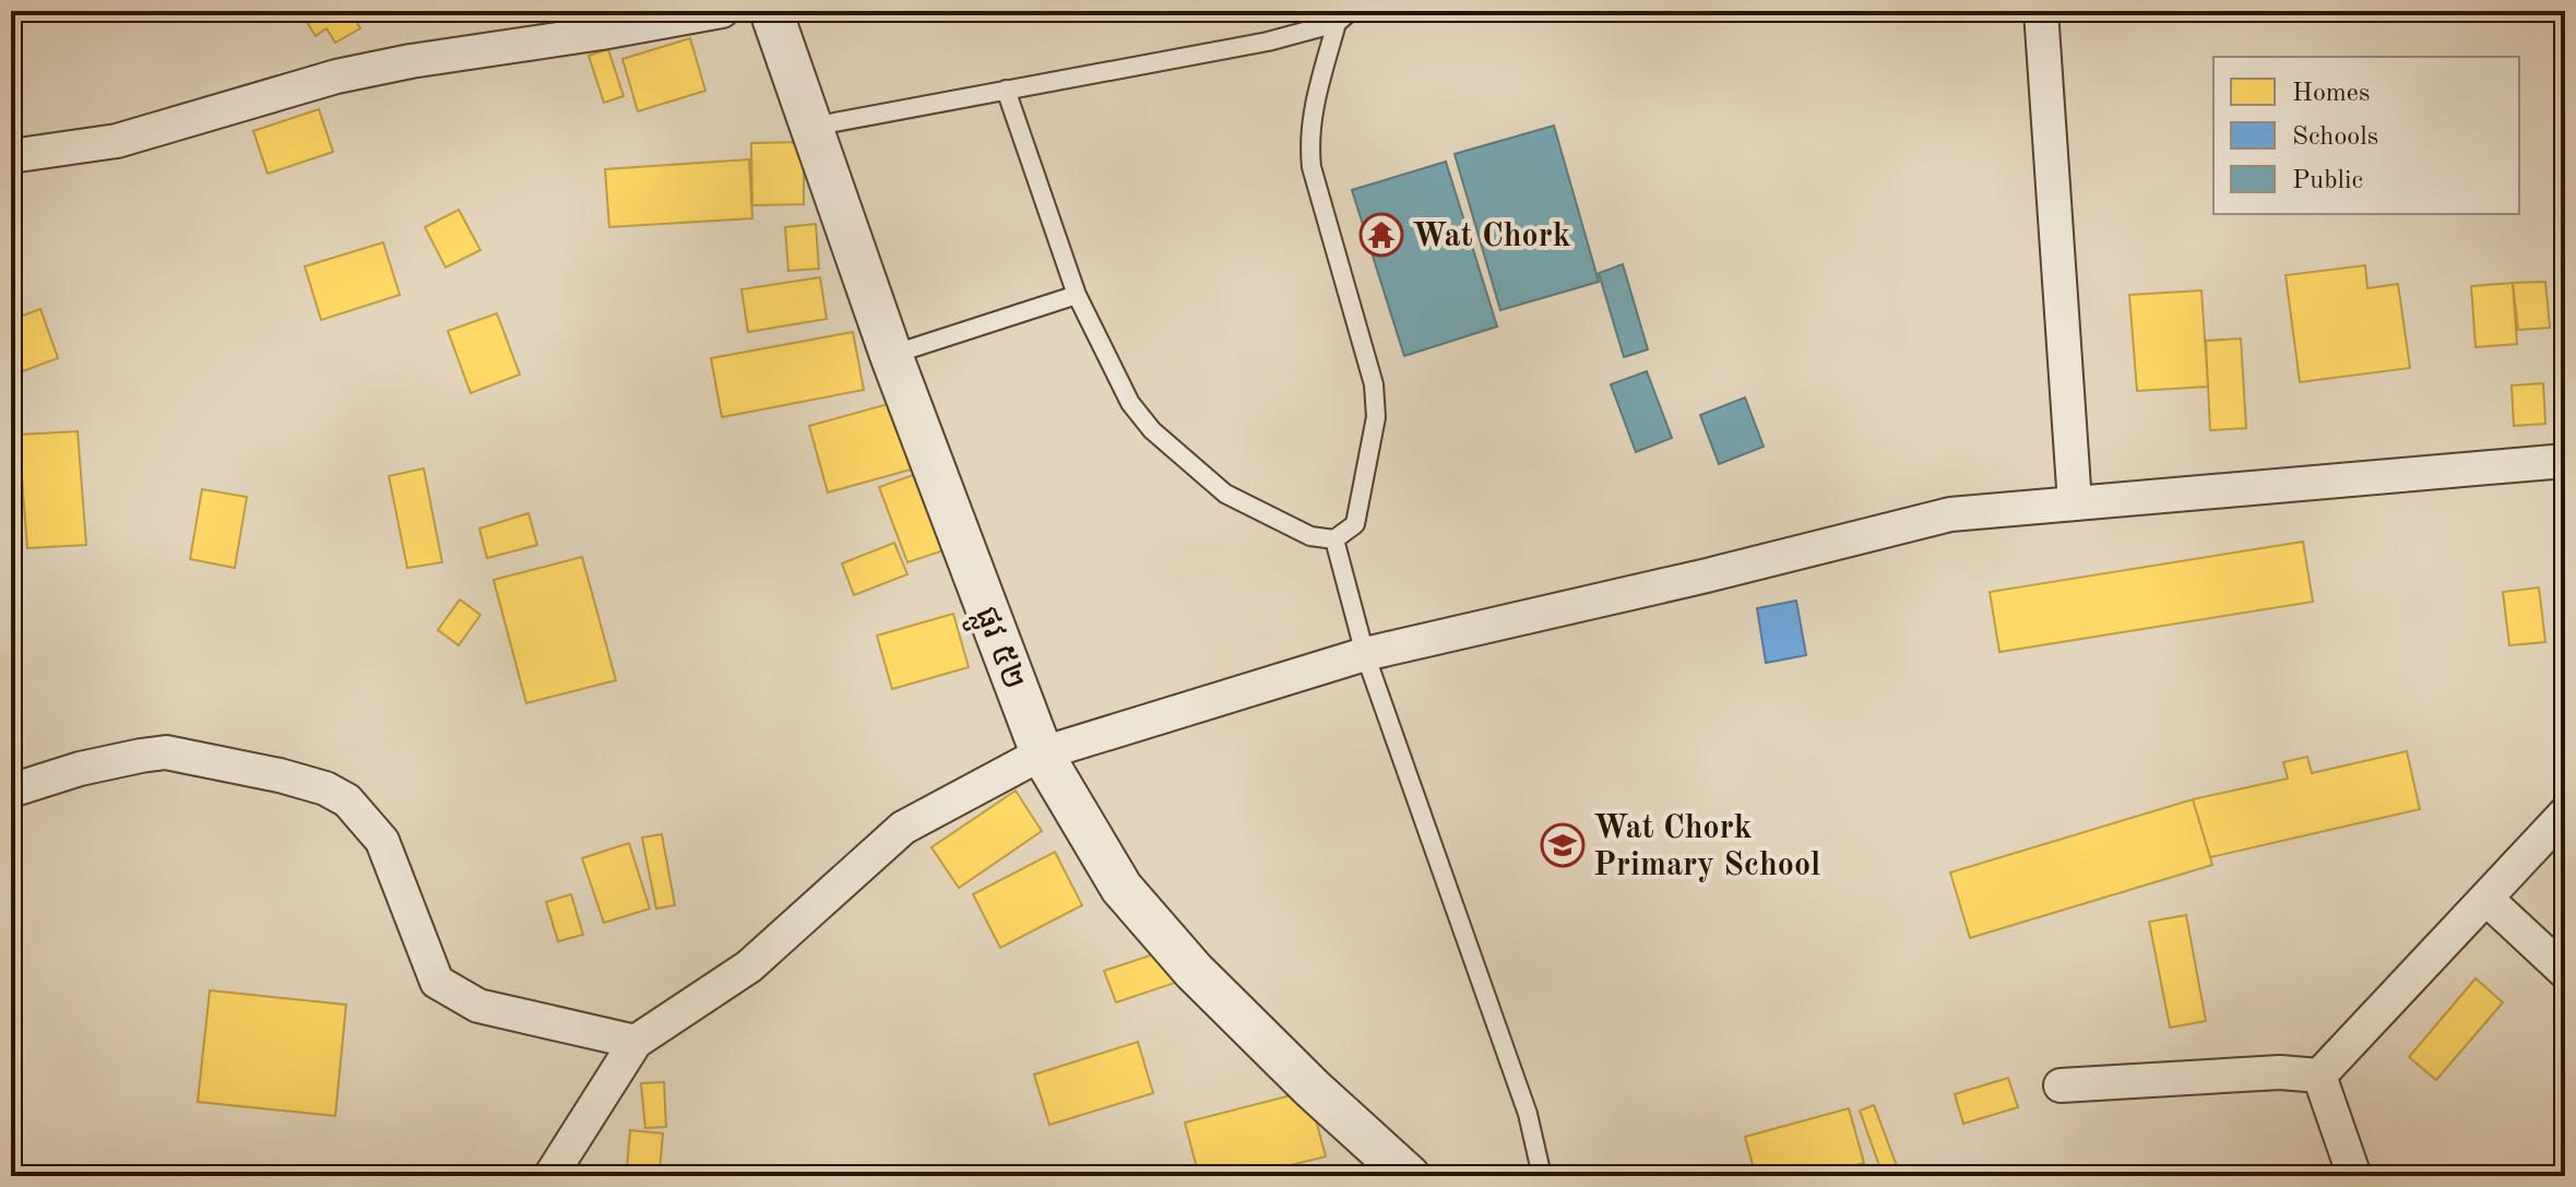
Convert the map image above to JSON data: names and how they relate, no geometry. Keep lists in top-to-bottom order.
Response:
{
  "streets": {
    "street": ["ផ្លូវ ៥២"]
  },
  "places": {
    "temple": ["Wat Chork"],
    "school or university": ["Wat Chork Primary School"]
  },
  "legend": ["Homes", "Schools", "Public"]
}
